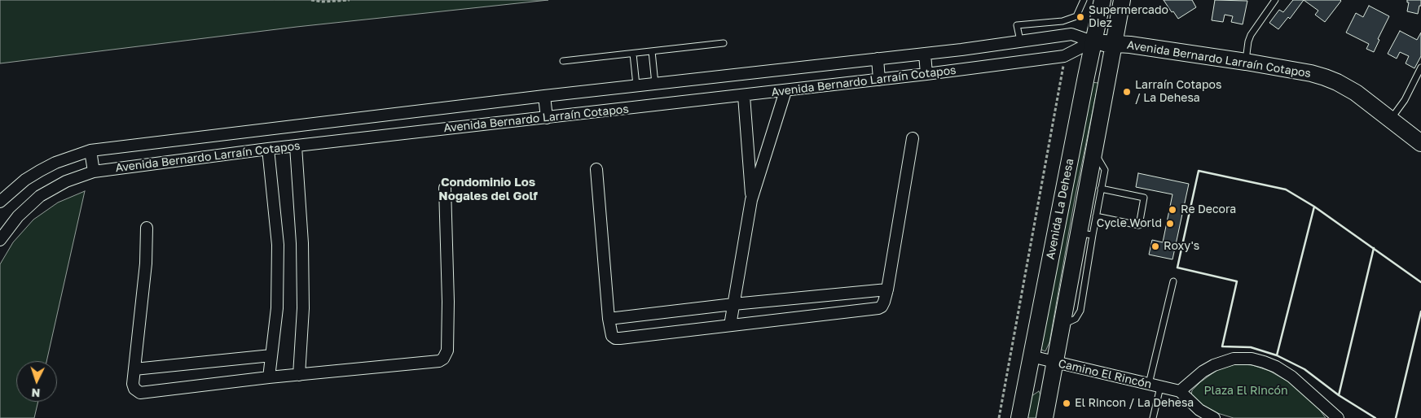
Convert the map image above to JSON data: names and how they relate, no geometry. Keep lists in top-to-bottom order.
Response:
{
  "streets": {
    "street": ["Avenida Bernardo Larraín Cotapos", "Avenida La Dehesa", "Camino El Rincón"]
  },
  "crossings": [
    ["Avenida Bernardo Larraín Cotapos", "Avenida La Dehesa"],
    ["Avenida La Dehesa", "Camino El Rincón"]
  ],
  "districts": ["Condominio Los Nogales del Golf"],
  "parks": ["Plaza El Rincón"],
  "places": [
    "Supermercado Diez",
    "Larraín Cotapos / La Dehesa",
    "Re Decora",
    "Cycle World",
    "Roxy's",
    "El Rincon / La Dehesa"
  ],
  "north": "bottom"
}
